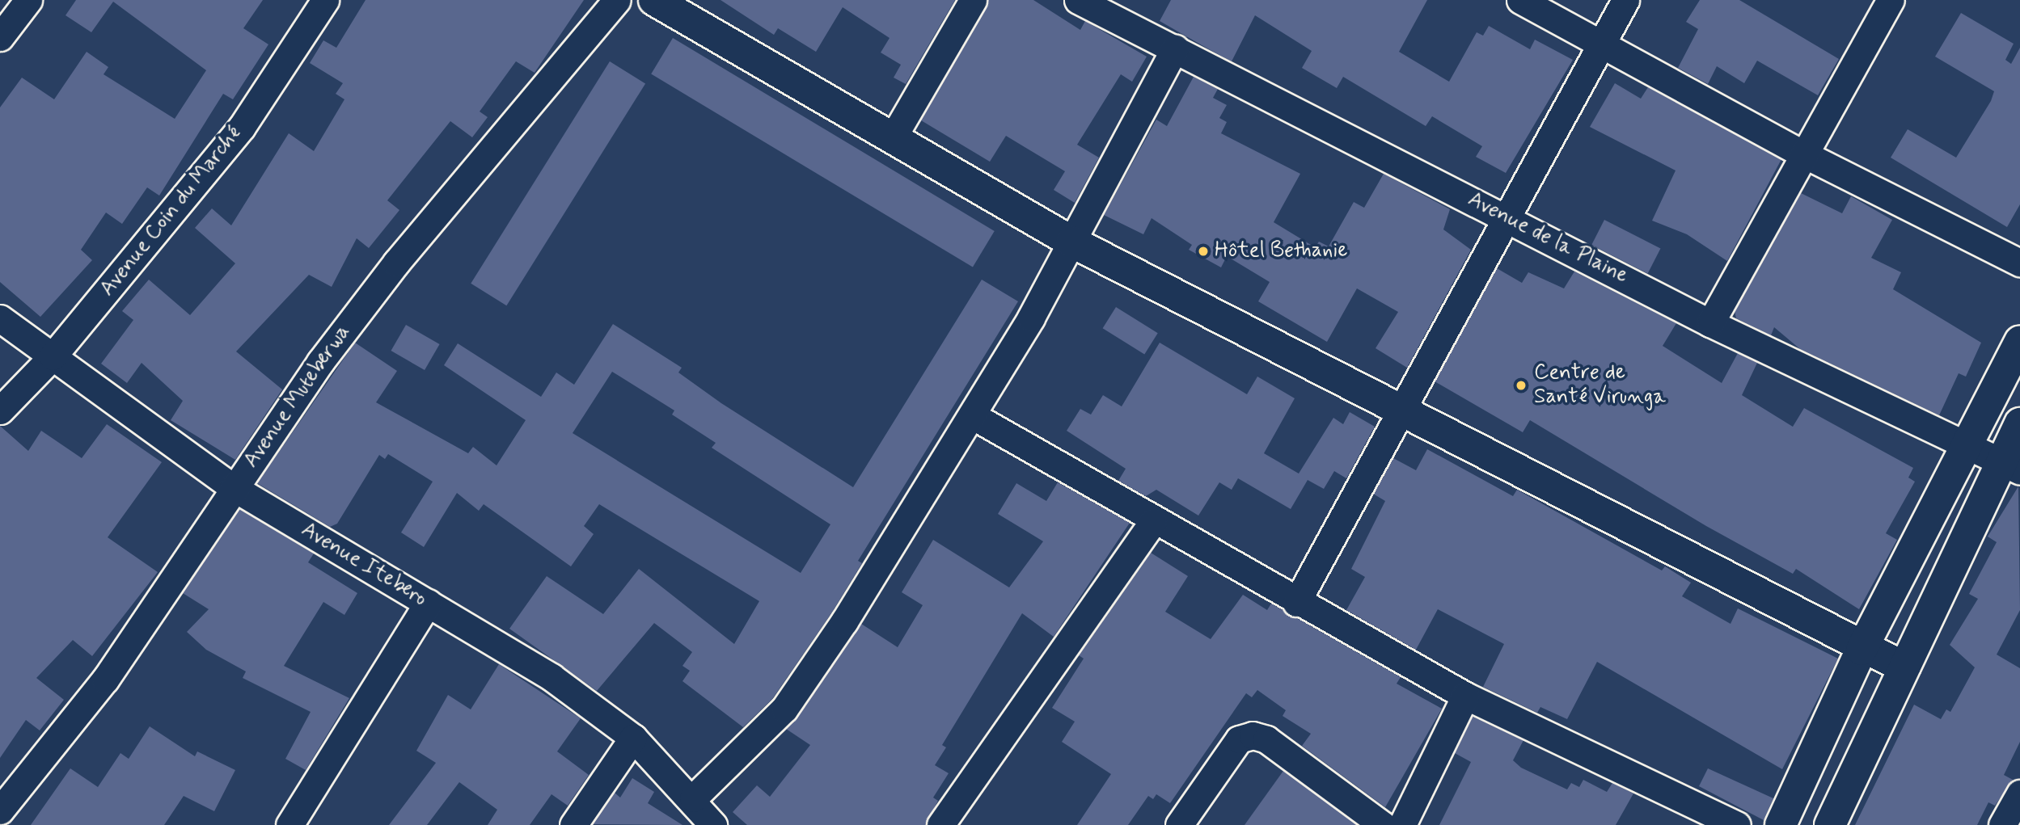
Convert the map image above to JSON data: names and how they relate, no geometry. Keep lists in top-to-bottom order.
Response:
{
  "streets": {
    "street": [
      "Avenue Coin du Marché",
      "Avenue de la Plaine",
      "Avenue Muteberwa",
      "Avenue Itebero"
    ]
  },
  "crossings": [
    ["Avenue Coin du Marché", "Avenue Itebero"],
    ["Avenue Muteberwa", "Avenue Itebero"]
  ],
  "places": ["Hôtel Bethanie", "Centre de Santé Virunga"]
}
